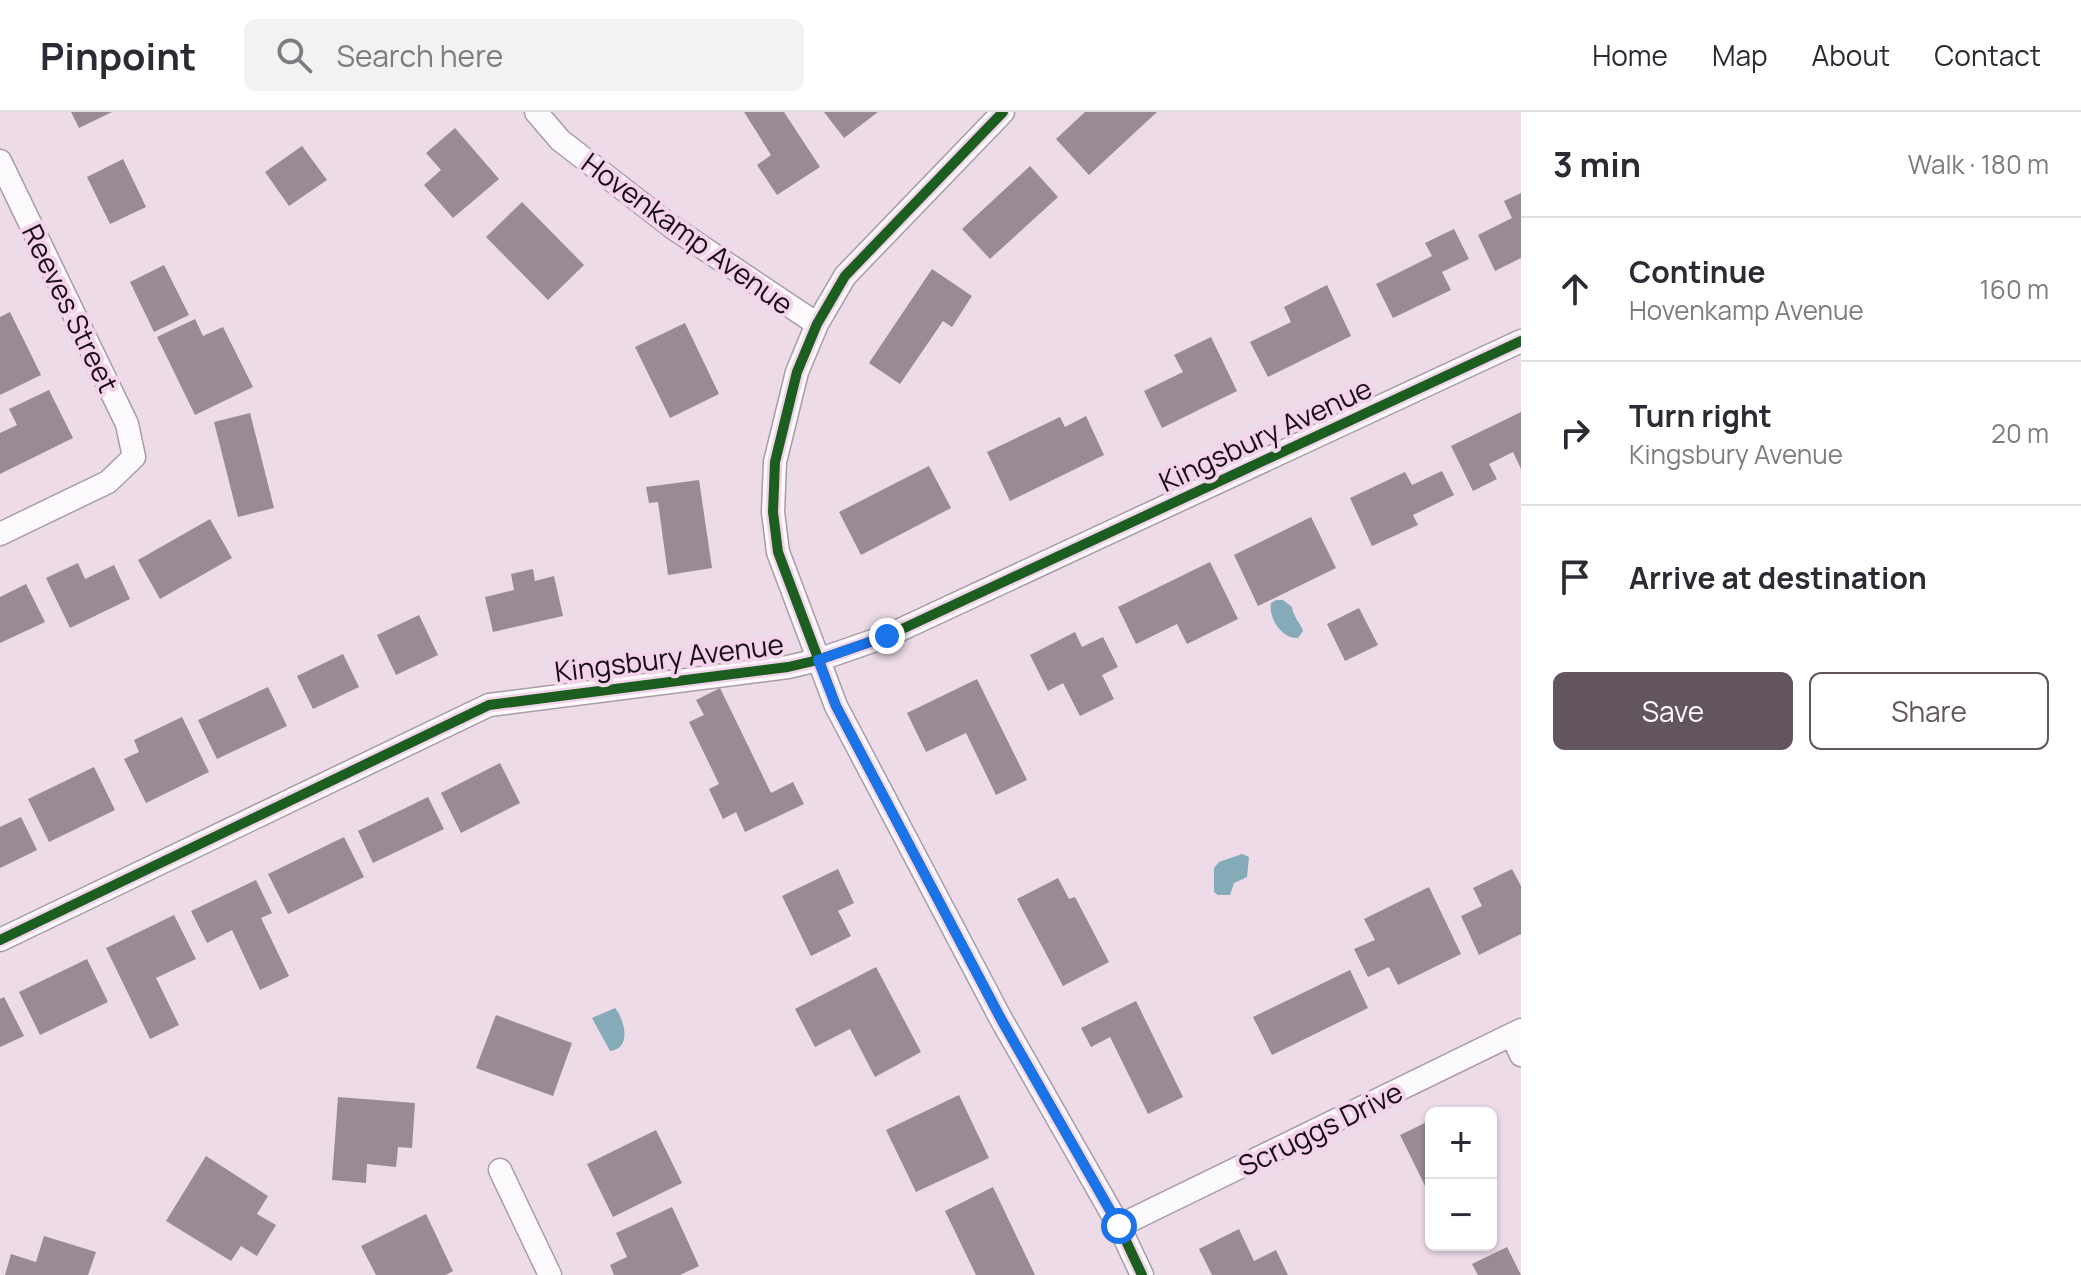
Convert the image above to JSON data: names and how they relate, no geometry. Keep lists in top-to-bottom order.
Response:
{
  "streets": {
    "street": [
      "Hovenkamp Avenue",
      "Reeves Street",
      "Kingsbury Avenue",
      "Scruggs Drive"
    ]
  },
  "crossings": [
    ["Hovenkamp Avenue", "Kingsbury Avenue"],
    ["Hovenkamp Avenue", "Scruggs Drive"]
  ],
  "page": {
    "header": "Pinpoint",
    "search": "Search here",
    "nav": [
      "Home",
      "Map",
      "About",
      "Contact"
    ],
    "heading": ["3 min", "Walk · 180 m"],
    "list": [
      ["Continue", "Hovenkamp Avenue", "160 m"],
      ["Turn right", "Kingsbury Avenue", "20 m"],
      "Arrive at destination"
    ],
    "buttons": ["Save", "Share"],
    "map_buttons": ["+", "−"]
  }
}
